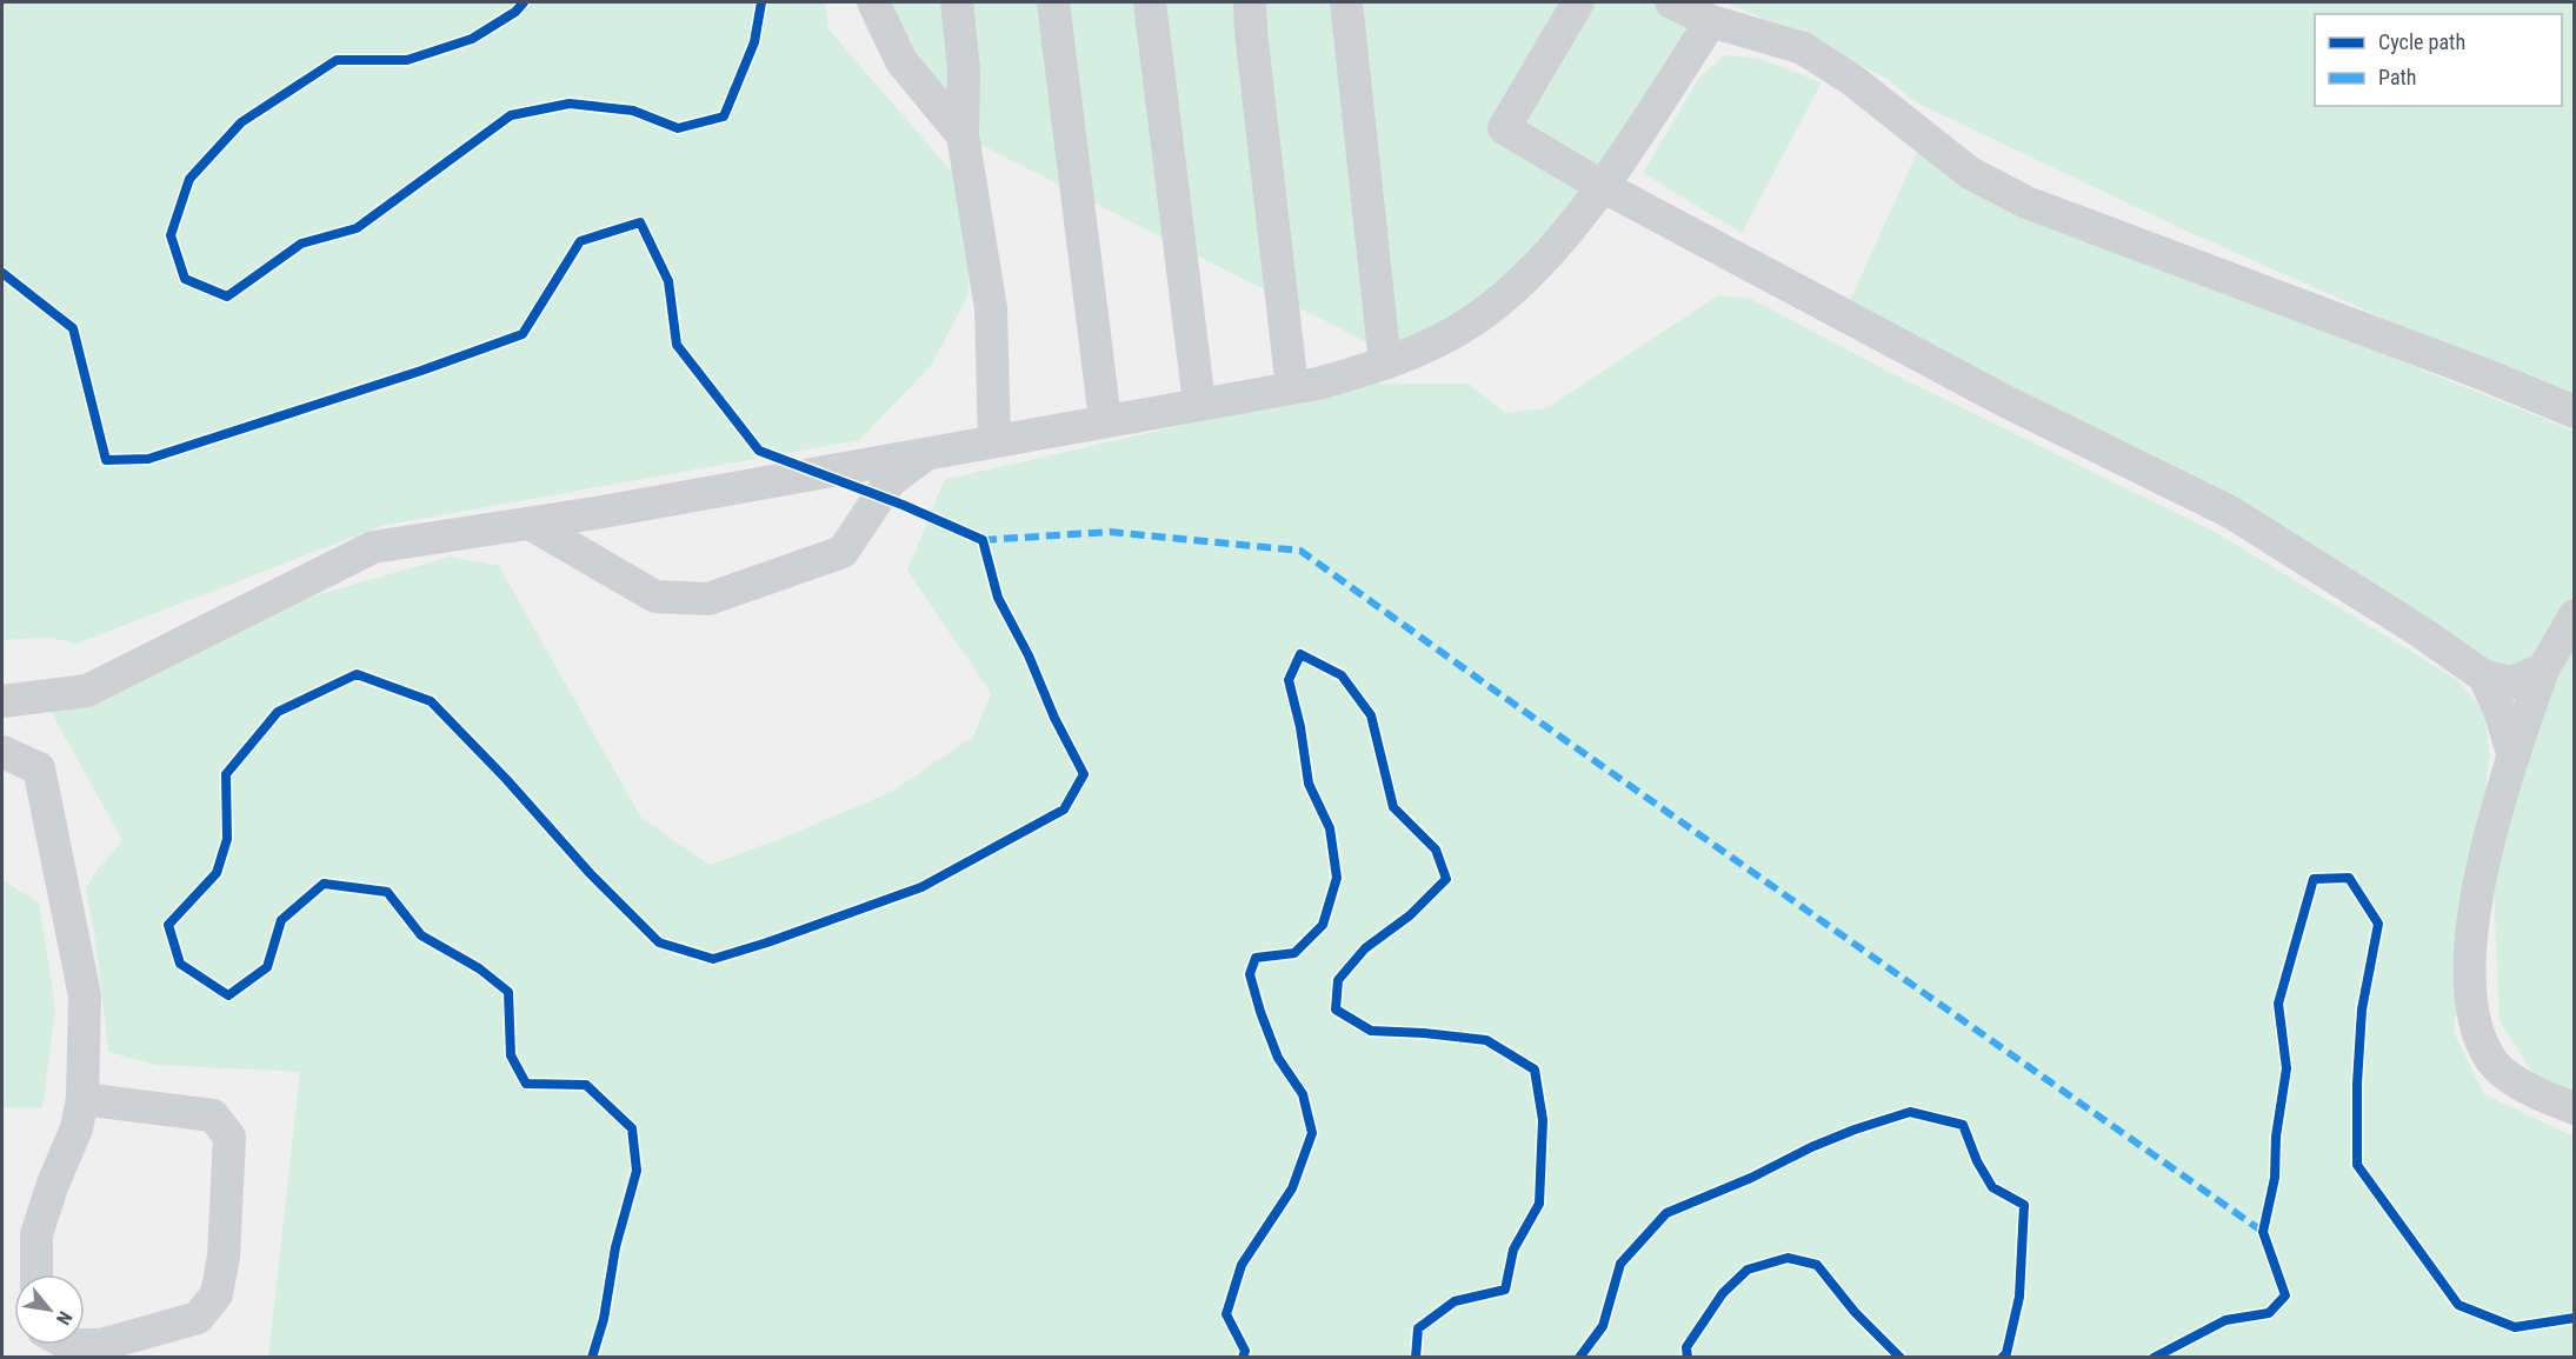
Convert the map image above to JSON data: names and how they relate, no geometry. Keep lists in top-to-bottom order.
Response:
{
  "legend": ["Cycle path", "Path"],
  "north": "bottom right"
}
